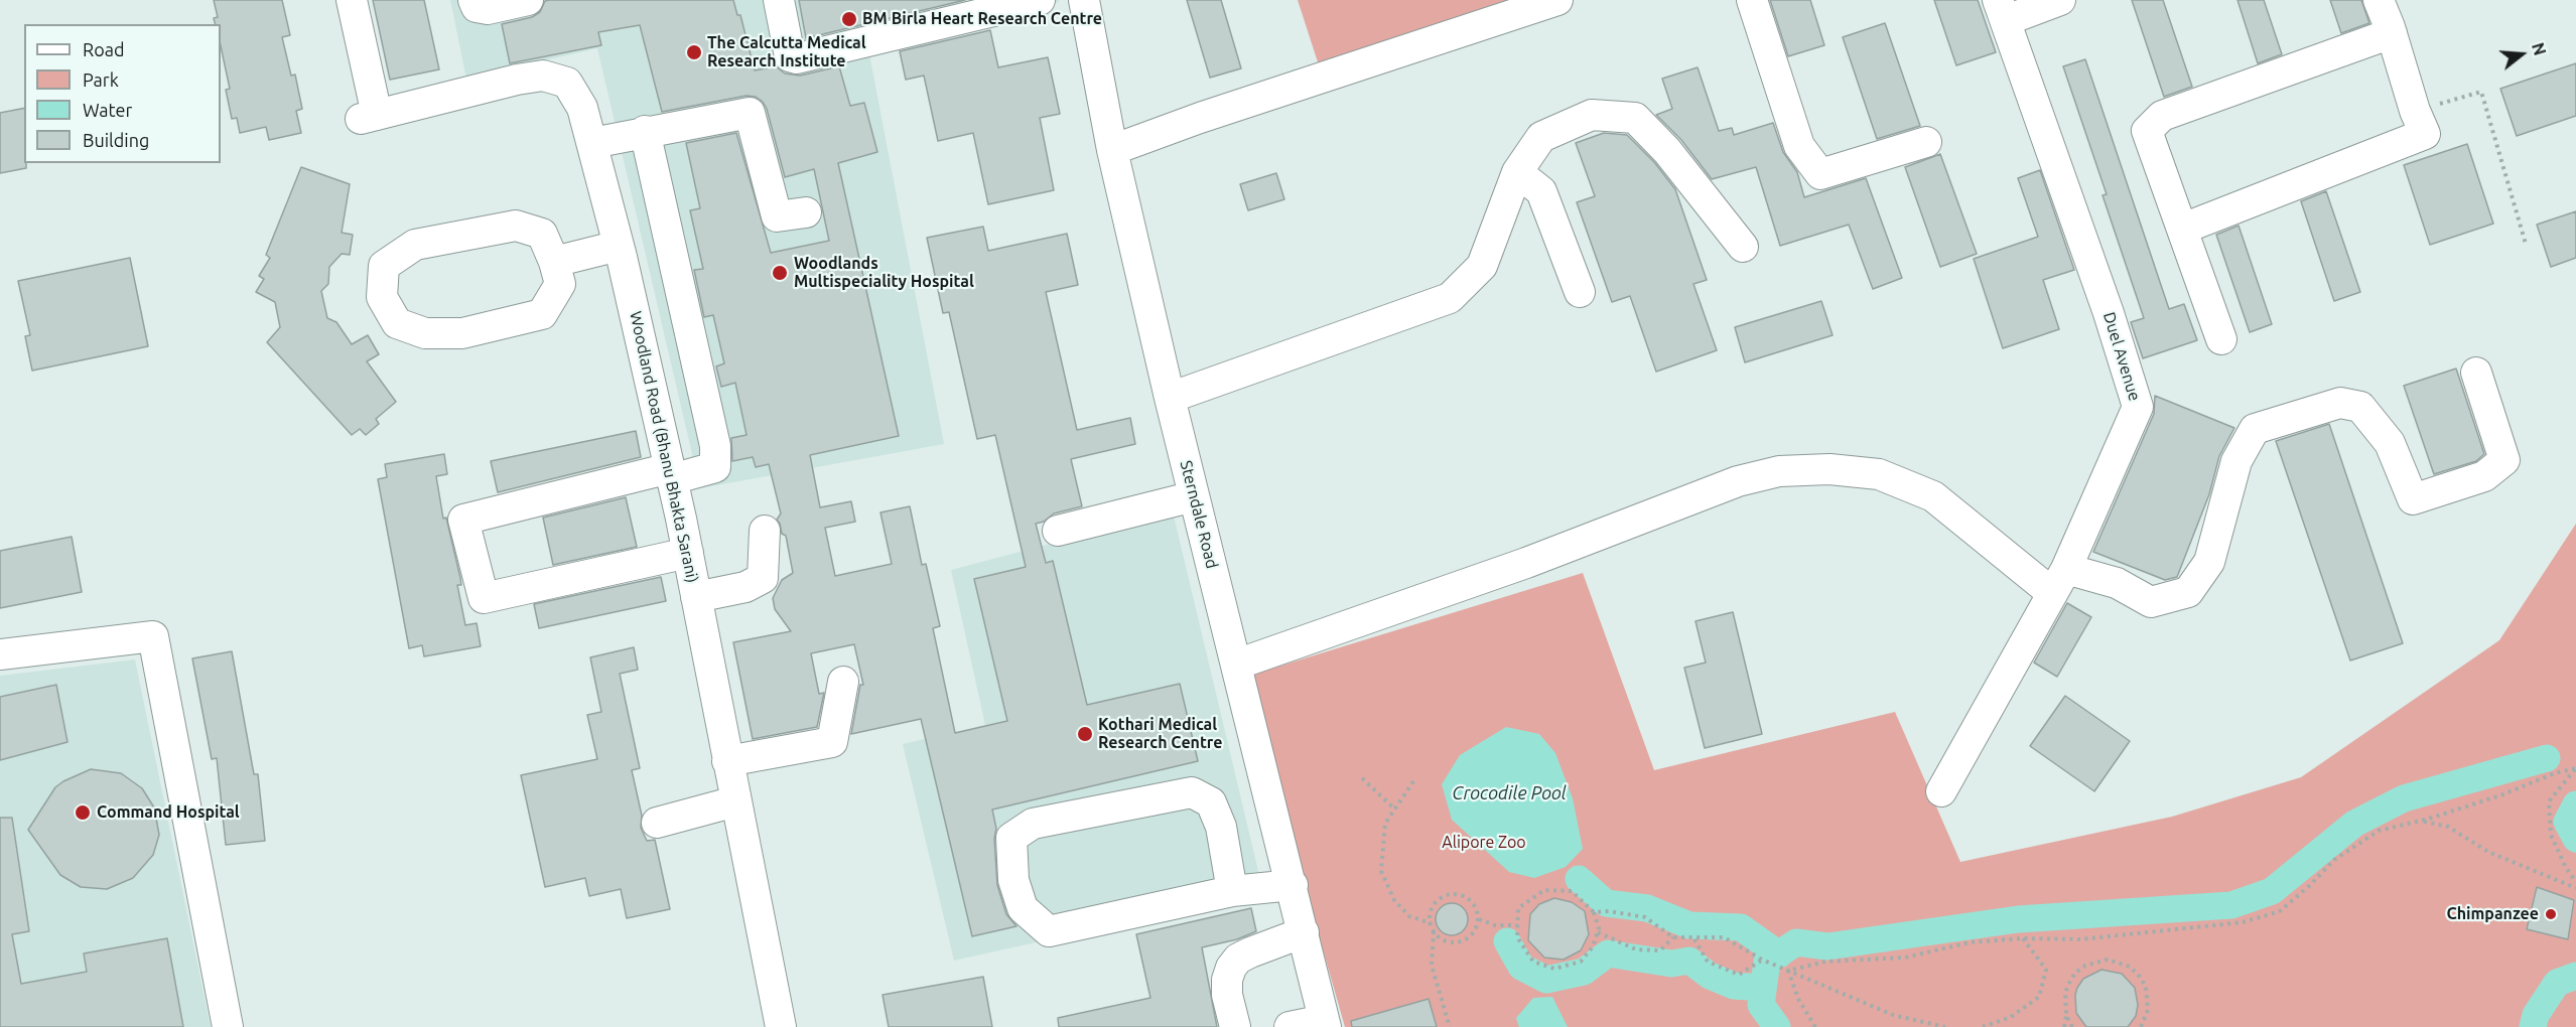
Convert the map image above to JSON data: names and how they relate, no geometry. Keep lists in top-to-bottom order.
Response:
{
  "streets": {
    "street": ["Duel Avenue", "Woodland Road (Bhanu Bhakta Sarani)", "Sterndale Road"]
  },
  "water": ["Crocodile Pool"],
  "parks": ["Alipore Zoo"],
  "places": [
    "BM Birla Heart Research Centre",
    "The Calcutta Medical Research Institute",
    "Woodlands Multispeciality Hospital",
    "Kothari Medical Research Centre",
    "Command Hospital",
    "Chimpanzee"
  ],
  "legend": [
    "Road",
    "Park",
    "Water",
    "Building"
  ],
  "north": "right"
}
